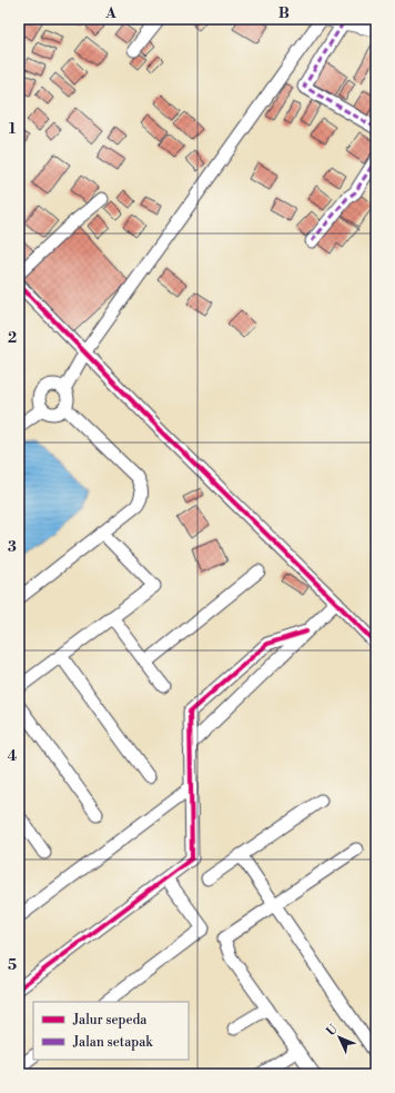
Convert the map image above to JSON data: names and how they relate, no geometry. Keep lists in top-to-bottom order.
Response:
{
  "legend": ["Jalur sepeda", "Jalan setapak"],
  "north": "top left",
  "grid": {
    "columns": ["A", "B"],
    "rows": [
      "1",
      "2",
      "3",
      "4",
      "5"
    ]
  }
}
